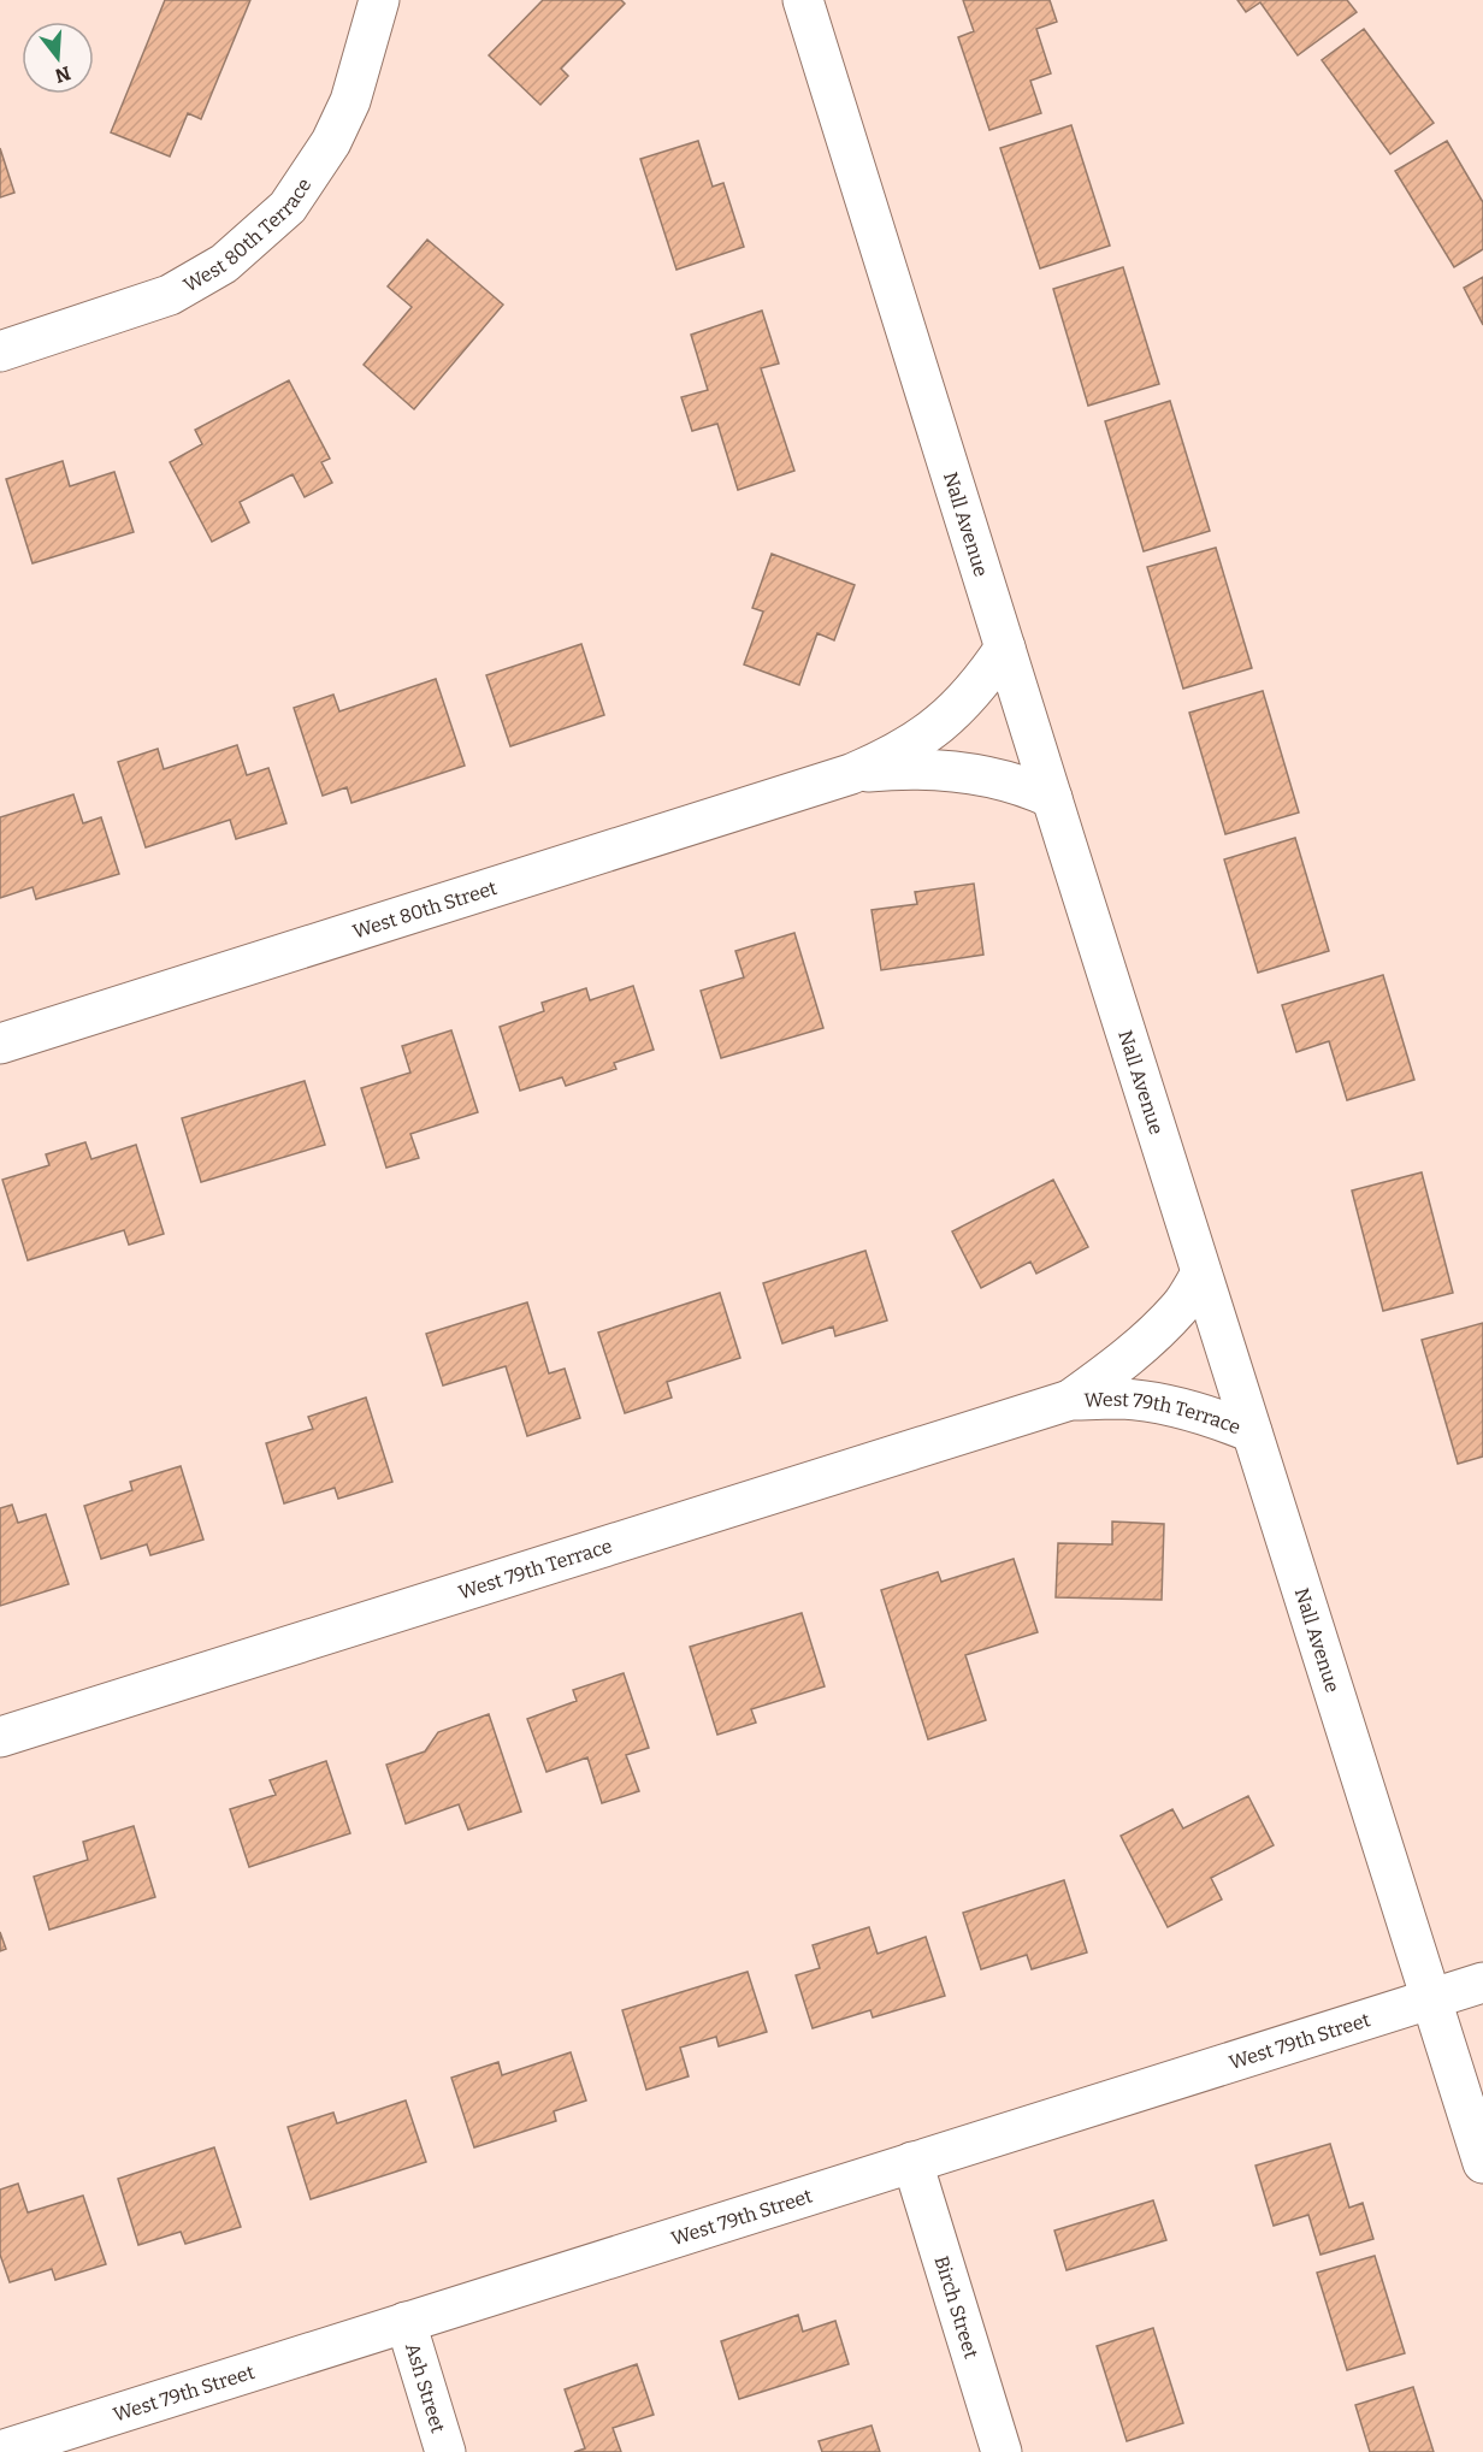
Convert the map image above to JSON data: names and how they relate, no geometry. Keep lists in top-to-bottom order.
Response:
{
  "streets": {
    "street": [
      "West 80th Terrace",
      "Nall Avenue",
      "West 80th Street",
      "West 79th Terrace",
      "West 79th Street",
      "Birch Street",
      "Ash Street"
    ]
  },
  "crossings": [
    ["Nall Avenue", "West 80th Street"],
    ["Nall Avenue", "West 79th Terrace"],
    ["Nall Avenue", "West 79th Street"],
    ["West 79th Street", "Birch Street"],
    ["West 79th Street", "Ash Street"]
  ],
  "north": "bottom"
}
